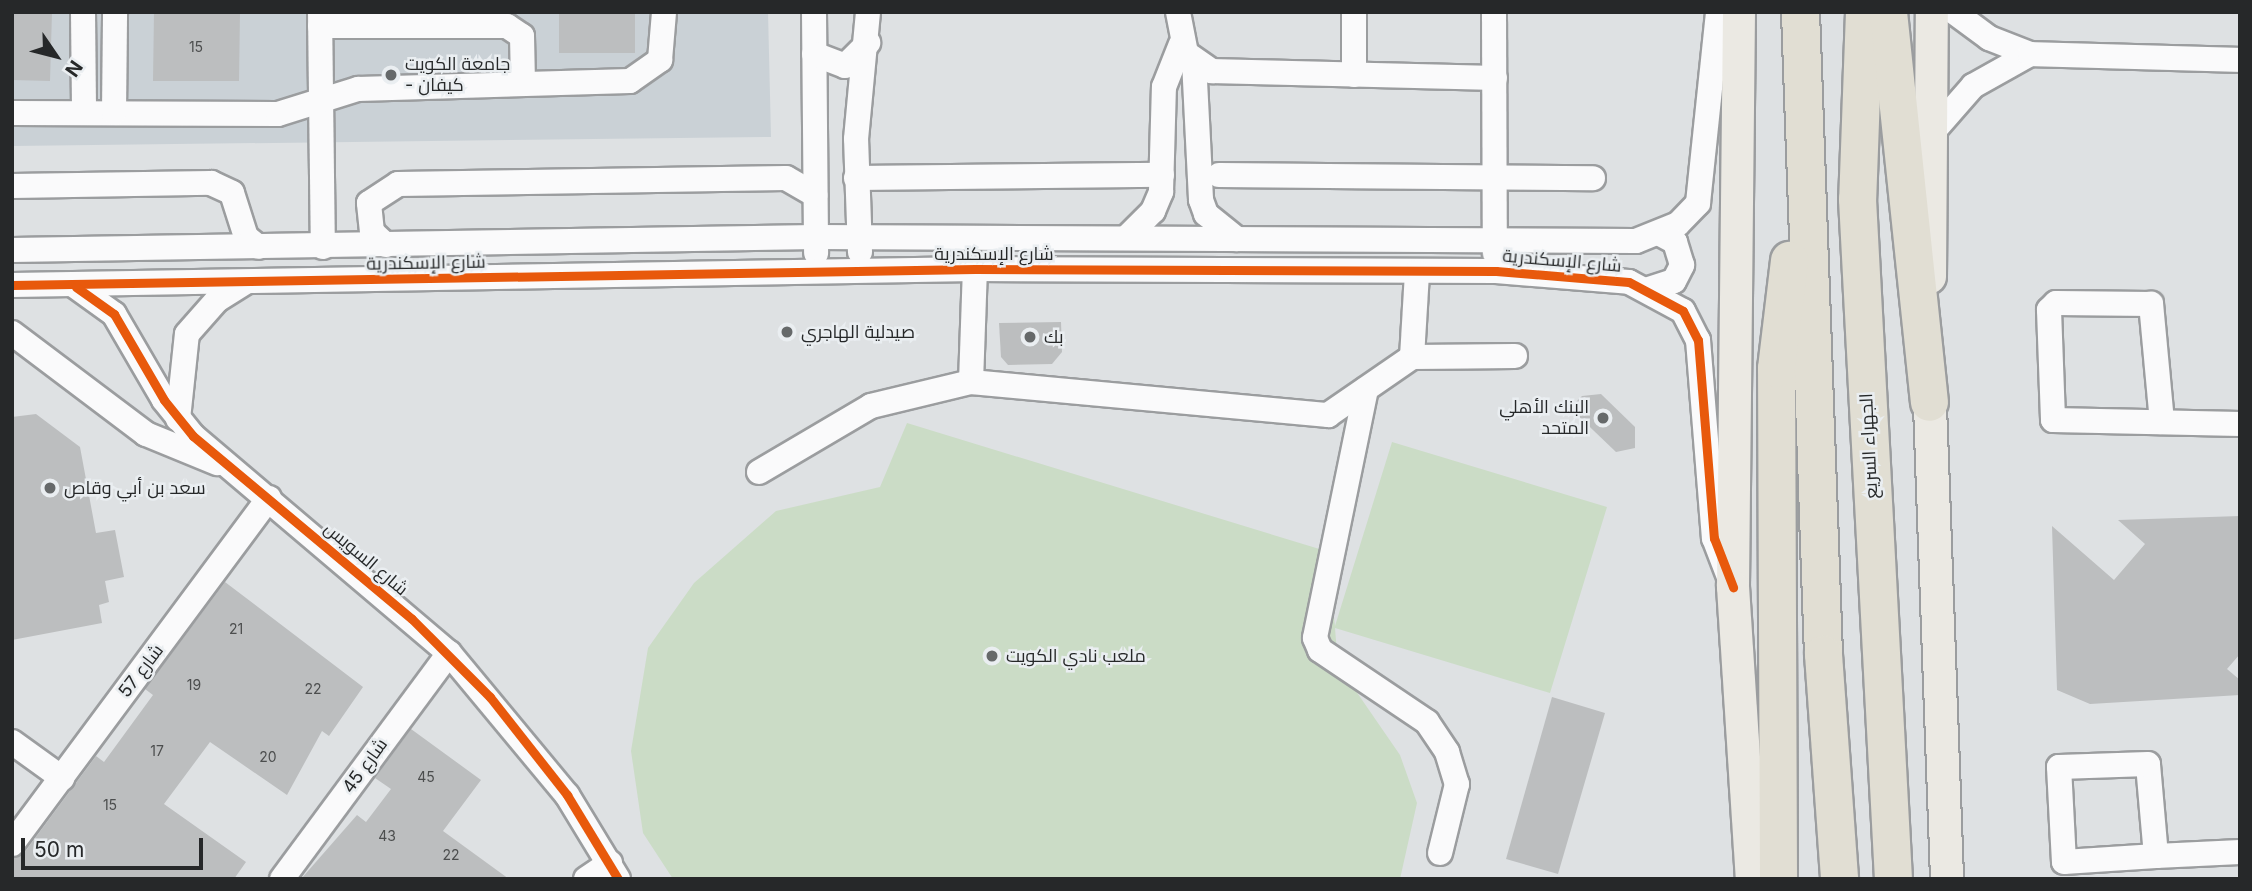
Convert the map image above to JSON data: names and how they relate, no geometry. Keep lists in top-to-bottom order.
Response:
{
  "streets": {
    "highway": ["الجهراء السريع"],
    "street": [
      "شارع الإسكندرية",
      "شارع السويس",
      "شارع 57",
      "شارع 45"
    ]
  },
  "crossings": [
    ["شارع الإسكندرية", "شارع السويس"],
    ["شارع السويس", "شارع 57"],
    ["شارع السويس", "شارع 45"]
  ],
  "places": [
    "جامعة الكويت - كيفان",
    "صيدلية الهاجري",
    "بك",
    "البنك الأهلي المتحد",
    "سعد بن أبي وقاص",
    "ملعب نادي الكويت"
  ],
  "house_numbers": [
    "15",
    "21",
    "19",
    "22",
    "17",
    "20",
    "45",
    "15",
    "43",
    "22"
  ],
  "scale_bar": "50 m",
  "north": "bottom right"
}
